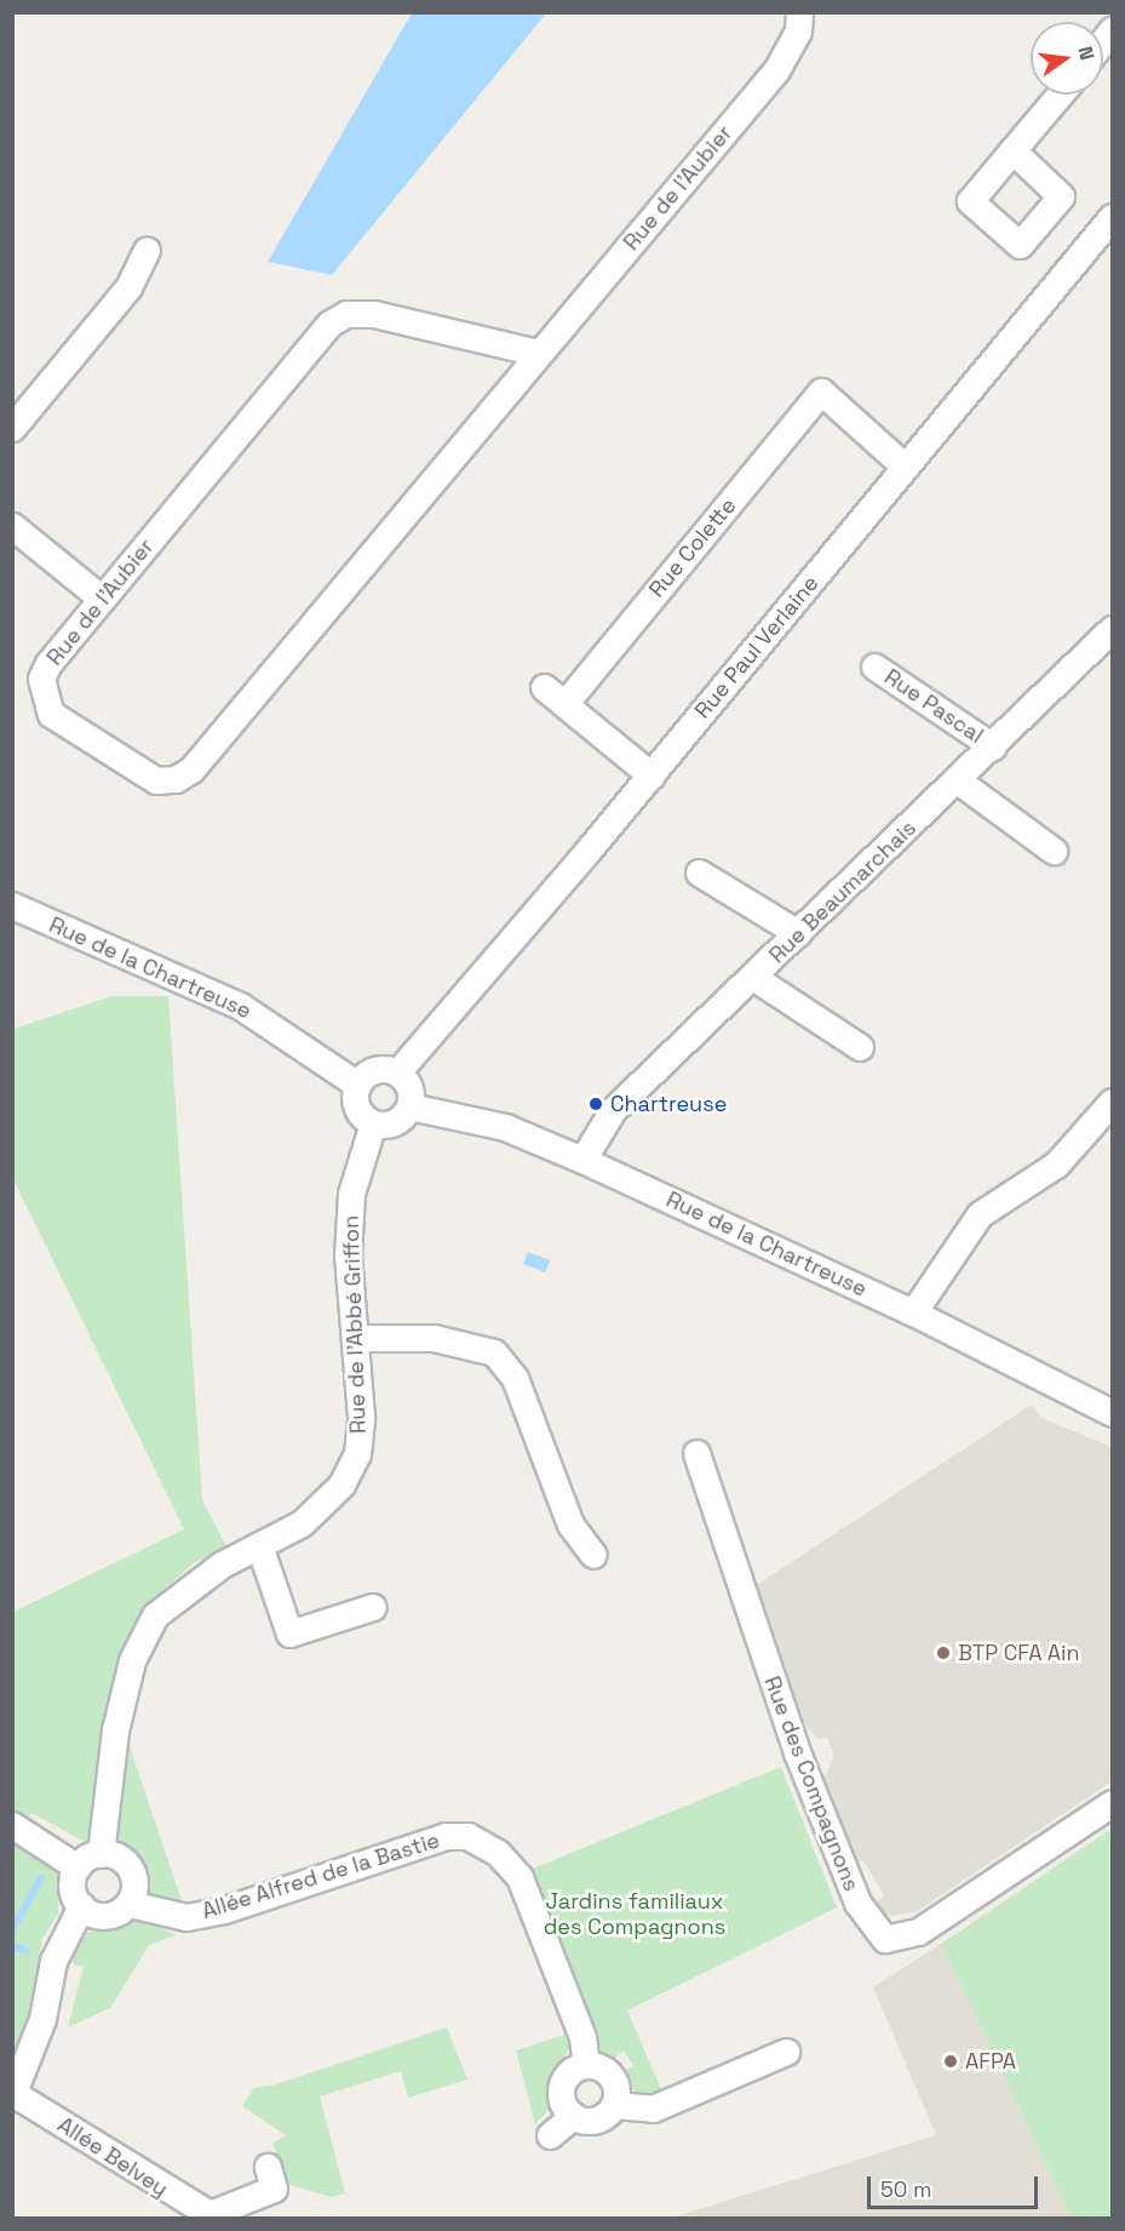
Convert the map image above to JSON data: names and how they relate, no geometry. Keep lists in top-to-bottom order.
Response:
{
  "streets": {
    "street": [
      "Rue de l'Aubier",
      "Rue Colette",
      "Rue Paul Verlaine",
      "Rue Pascal",
      "Rue Beaumarchais",
      "Rue de la Chartreuse",
      "Rue de l'Abbé Griffon",
      "Rue des Compagnons",
      "Allée Alfred de la Bastie",
      "Allée Belvey"
    ]
  },
  "crossings": [
    ["Rue Colette", "Rue Paul Verlaine"],
    ["Rue Paul Verlaine", "Rue de la Chartreuse"],
    ["Rue Paul Verlaine", "Rue de l'Abbé Griffon"],
    ["Rue Pascal", "Rue Beaumarchais"],
    ["Rue Beaumarchais", "Rue de la Chartreuse"],
    ["Rue de la Chartreuse", "Rue de l'Abbé Griffon"],
    ["Rue de l'Abbé Griffon", "Allée Alfred de la Bastie"]
  ],
  "parks": ["Jardins familiaux des Compagnons"],
  "places": ["Chartreuse", "BTP CFA Ain", "AFPA"],
  "scale_bar": "50 m",
  "north": "right"
}
